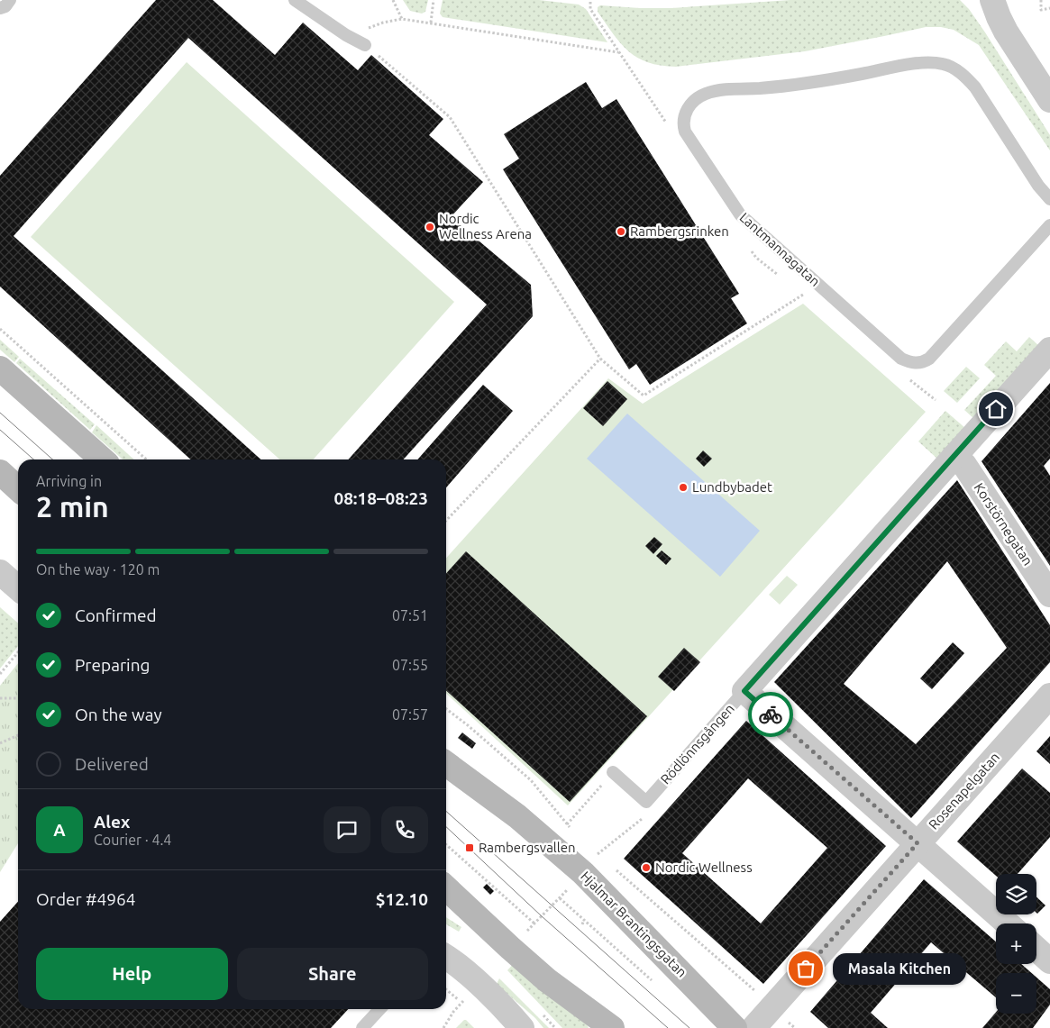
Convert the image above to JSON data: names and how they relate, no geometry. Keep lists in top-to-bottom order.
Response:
{
  "streets": {
    "main road": ["Hjalmar Brantingsgatan"],
    "street": ["Korstörnegatan", "Rödlönnsgången", "Rosenapelgatan"],
    "lane": ["Lantmannagatan"]
  },
  "crossings": [
    ["Korstörnegatan", "Rödlönnsgången"]
  ],
  "places": {
    "other": [
      "Nordic Wellness Arena",
      "Rambergsrinken",
      "Lundbybadet",
      "Nordic Wellness",
      "Masala Kitchen"
    ],
    "transit": ["Rambergsvallen"]
  },
  "page": {
    "heading": ["2 min", "Arriving in", "08:18–08:23"],
    "panel": [
      "Alex",
      "Courier · 4.4",
      "Order #4964",
      "$12.10"
    ],
    "bar": "On the way · 120 m",
    "list": [
      ["Confirmed", "07:51"],
      ["Preparing", "07:55"],
      ["On the way", "07:57"],
      "Delivered"
    ],
    "round": "A",
    "map_buttons": ["+", "−"],
    "buttons": ["Help", "Share"],
    "bubble": "Masala Kitchen"
  }
}
